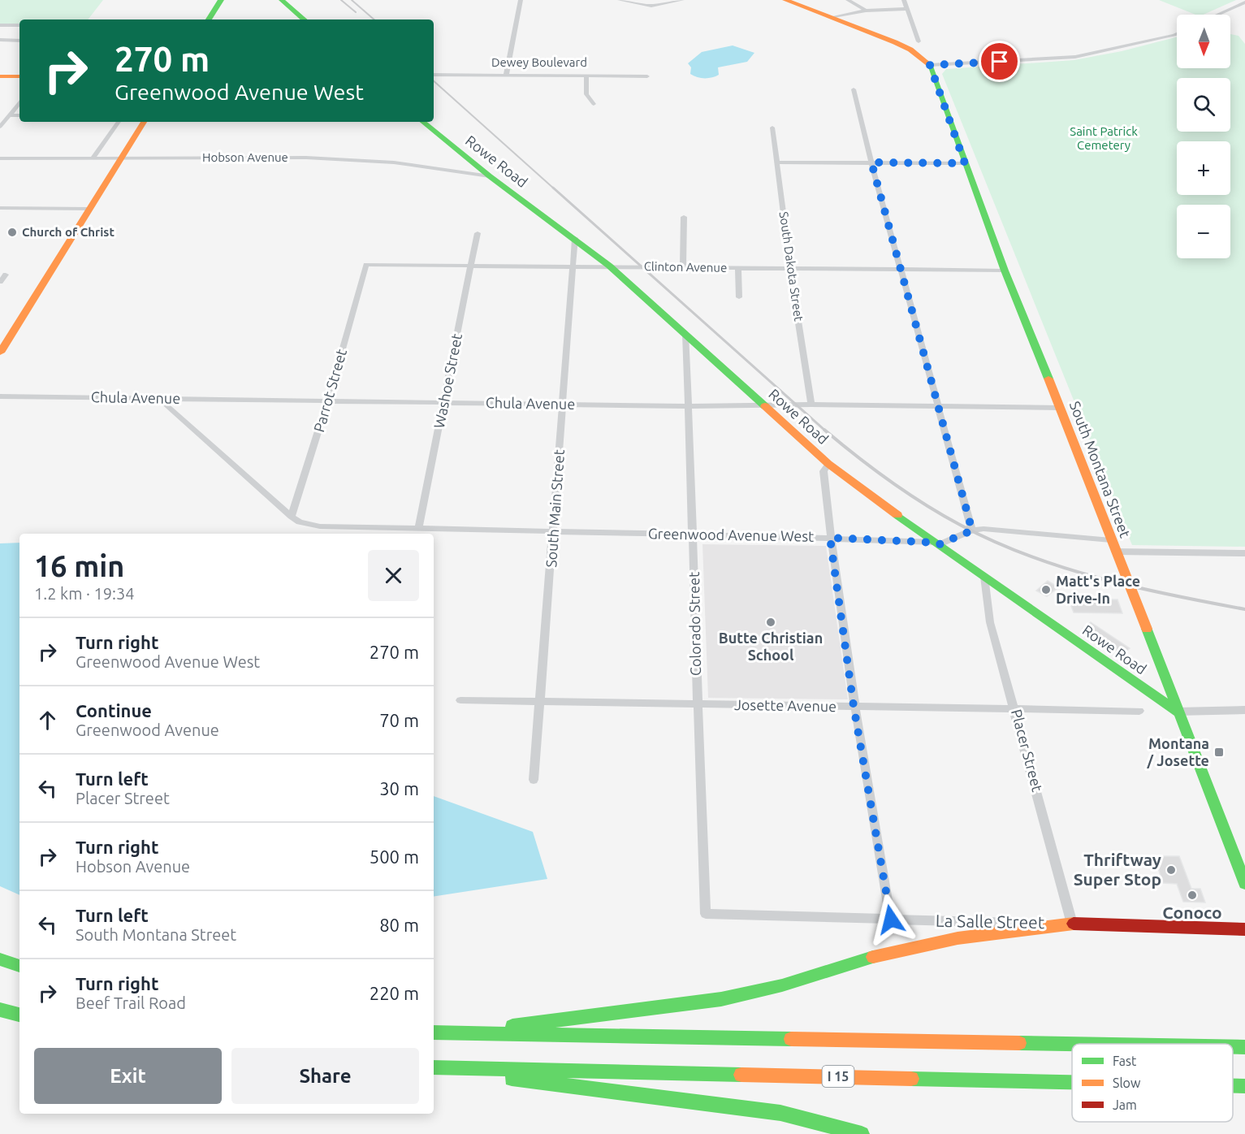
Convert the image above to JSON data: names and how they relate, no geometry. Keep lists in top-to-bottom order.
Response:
{
  "streets": {
    "main road": [
      "Rowe Road",
      "South Montana Street",
      "La Salle Street",
      "I 15"
    ],
    "street": [
      "Dewey Boulevard",
      "Hobson Avenue",
      "South Dakota Street",
      "Clinton Avenue",
      "Washoe Street",
      "Parrot Street",
      "Chula Avenue",
      "South Main Street",
      "Greenwood Avenue West",
      "Colorado Street",
      "Josette Avenue",
      "Placer Street"
    ]
  },
  "crossings": [
    ["Hobson Avenue", "Rowe Road"],
    ["Rowe Road", "Clinton Avenue"],
    ["Rowe Road", "Chula Avenue"],
    ["Rowe Road", "South Montana Street"],
    ["Rowe Road", "South Main Street"],
    ["Rowe Road", "Greenwood Avenue West"],
    ["Rowe Road", "Colorado Street"],
    ["Rowe Road", "Placer Street"],
    ["South Dakota Street", "Clinton Avenue"],
    ["South Dakota Street", "Chula Avenue"],
    ["Clinton Avenue", "Washoe Street"],
    ["Clinton Avenue", "Parrot Street"],
    ["Clinton Avenue", "South Montana Street"],
    ["Clinton Avenue", "South Main Street"],
    ["Washoe Street", "Chula Avenue"],
    ["Washoe Street", "Greenwood Avenue West"],
    ["Parrot Street", "Chula Avenue"],
    ["Parrot Street", "Greenwood Avenue West"],
    ["Chula Avenue", "South Montana Street"],
    ["Chula Avenue", "South Main Street"],
    ["Chula Avenue", "Colorado Street"],
    ["South Main Street", "Greenwood Avenue West"],
    ["South Main Street", "Josette Avenue"],
    ["Greenwood Avenue West", "Colorado Street"],
    ["Colorado Street", "Josette Avenue"],
    ["Colorado Street", "La Salle Street"],
    ["Josette Avenue", "Placer Street"],
    ["Placer Street", "La Salle Street"]
  ],
  "parks": ["Saint Patrick Cemetery"],
  "places": {
    "other": [
      "Church of Christ",
      "Matt's Place Drive-In",
      "Butte Christian School",
      "Thriftway Super Stop",
      "Conoco"
    ],
    "transit": ["Montana / Josette"]
  },
  "legend": ["Fast", "Slow", "Jam"],
  "north": "bottom",
  "page": {
    "map_buttons": ["+", "−"],
    "turn": ["270 m", "Greenwood Avenue West"],
    "heading": ["16 min", "1.2 km · 19:34"],
    "list": [
      {
        "name": "Turn right",
        "note": "Greenwood Avenue West",
        "value": "270 m"
      },
      {
        "name": "Continue",
        "note": "Greenwood Avenue",
        "value": "70 m"
      },
      {
        "name": "Turn left",
        "note": "Placer Street",
        "value": "30 m"
      },
      {
        "name": "Turn right",
        "note": "Hobson Avenue",
        "value": "500 m"
      },
      {
        "name": "Turn left",
        "note": "South Montana Street",
        "value": "80 m"
      },
      {
        "name": "Turn right",
        "note": "Beef Trail Road",
        "value": "220 m"
      }
    ],
    "buttons": ["Exit", "Share"]
  }
}
